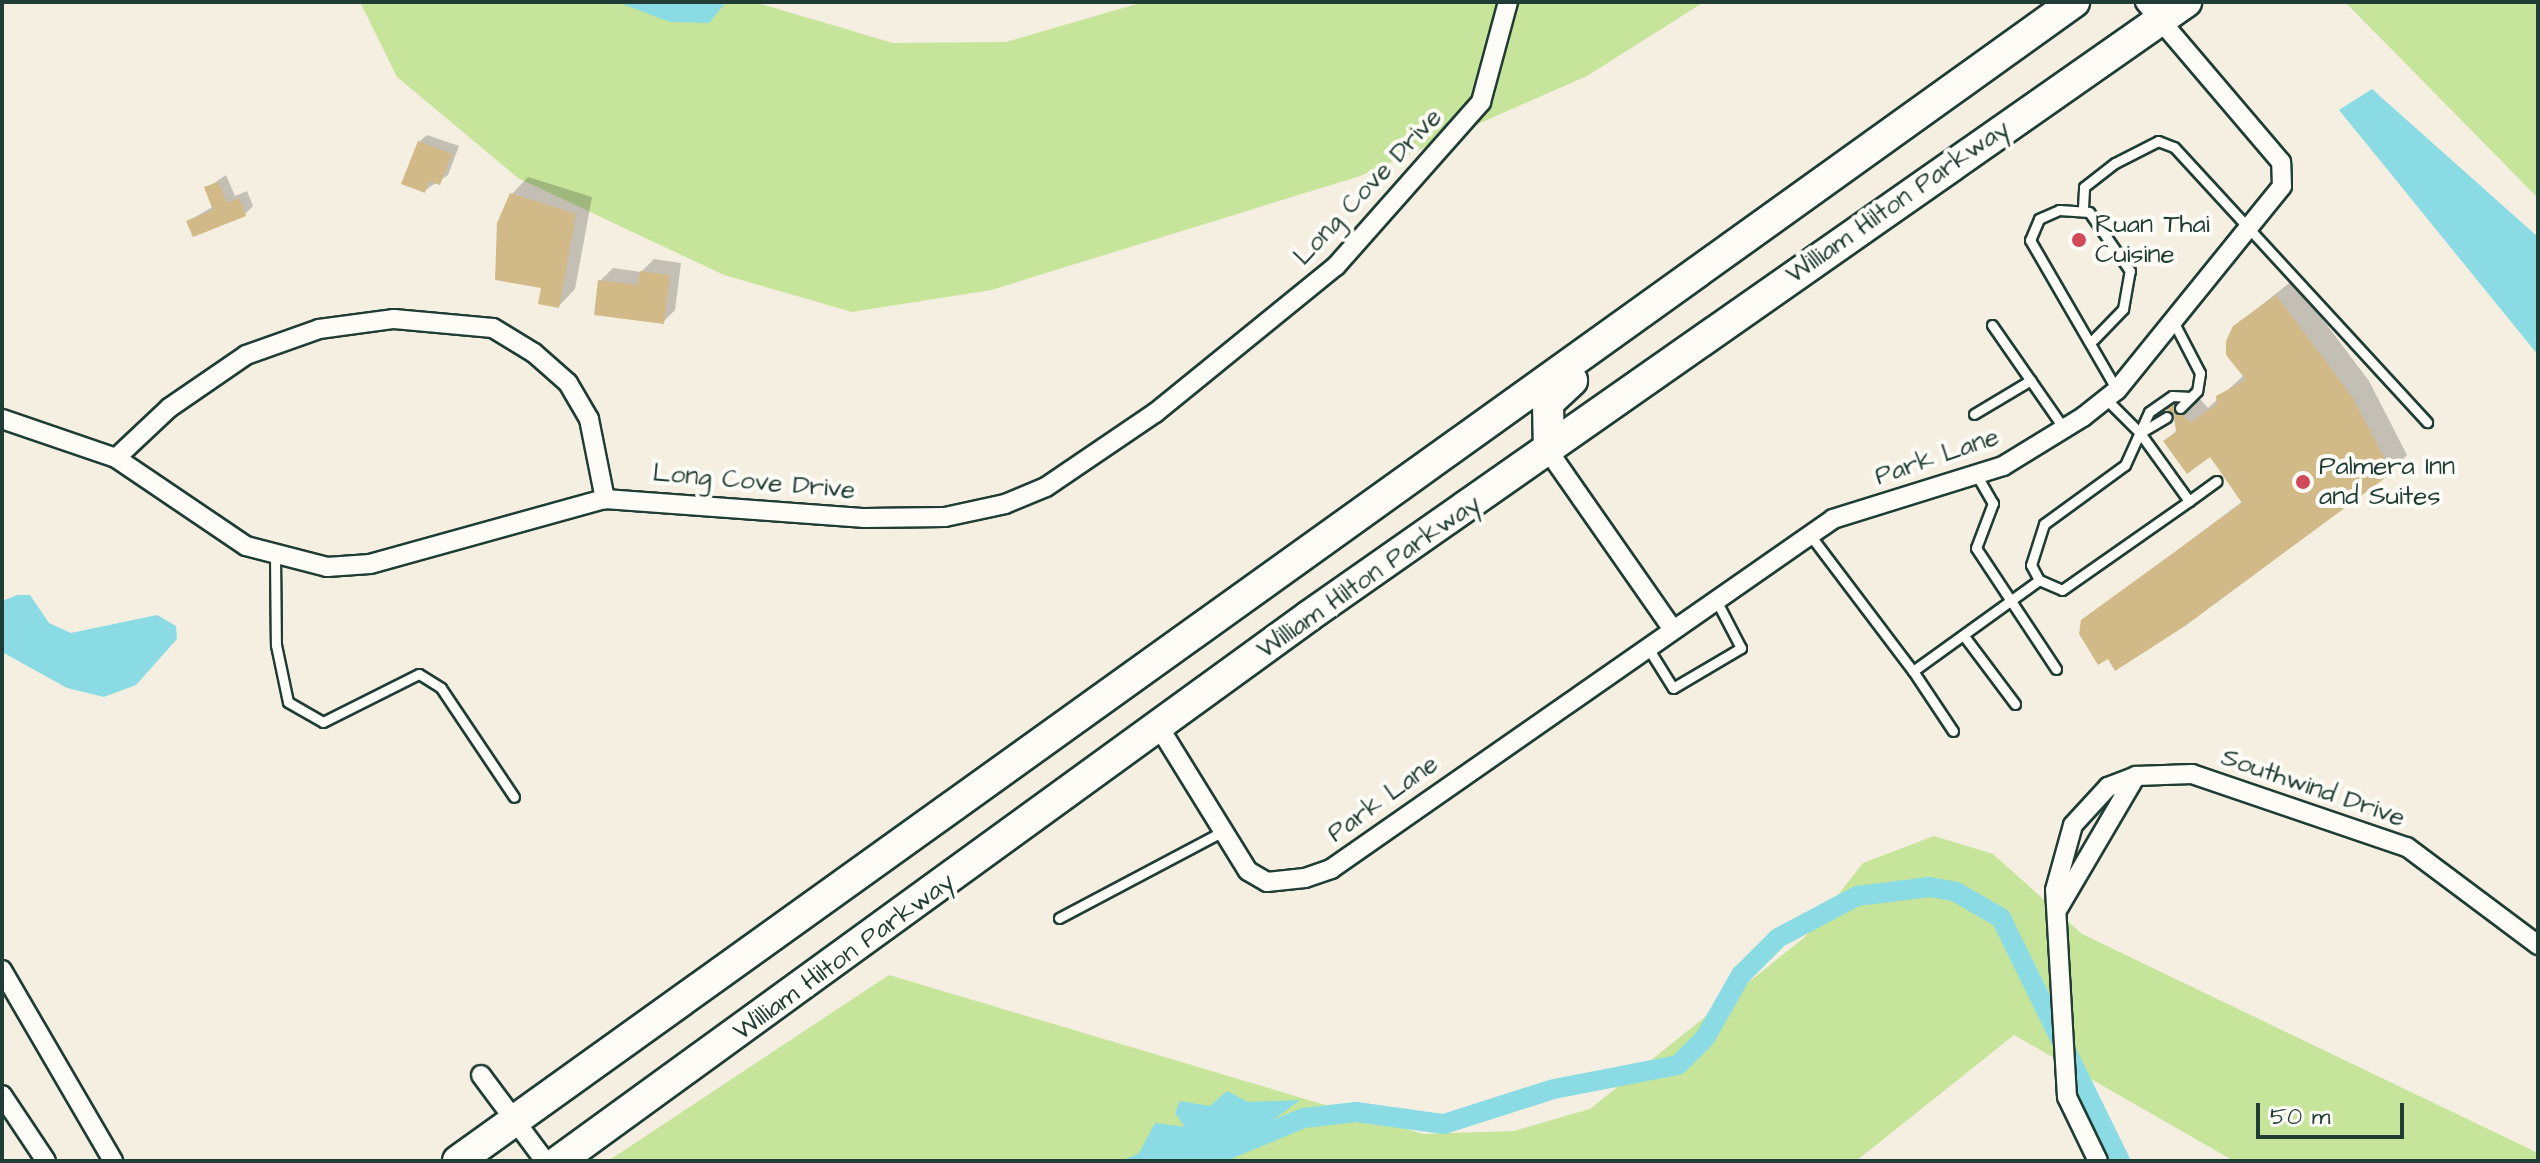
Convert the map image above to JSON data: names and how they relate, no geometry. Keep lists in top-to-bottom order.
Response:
{
  "streets": {
    "highway": ["William Hilton Parkway"],
    "street": ["Long Cove Drive", "Park Lane", "Southwind Drive"]
  },
  "crossings": [
    ["William Hilton Parkway", "Park Lane"]
  ],
  "places": ["Ruan Thai Cuisine", "Palmera Inn and Suites"],
  "scale_bar": "50 m"
}
